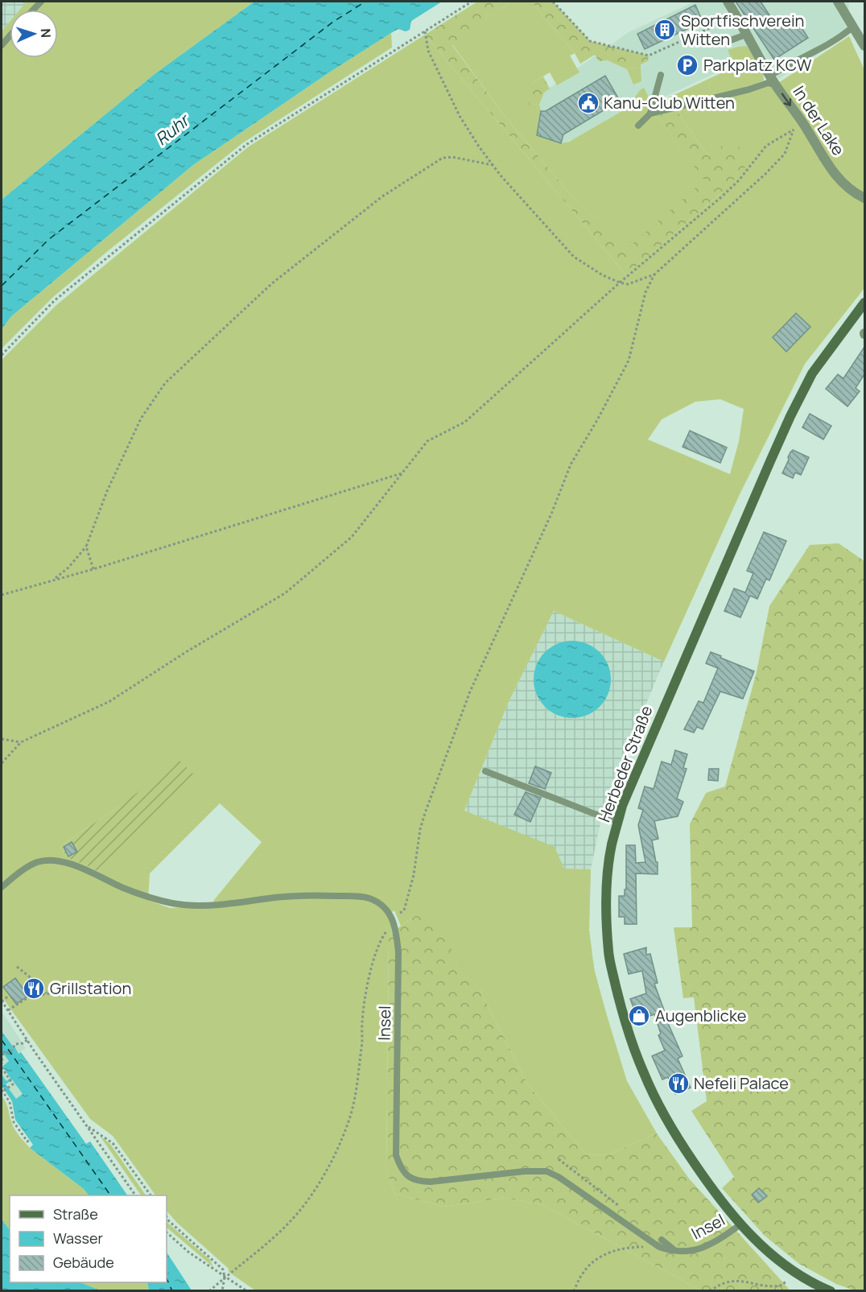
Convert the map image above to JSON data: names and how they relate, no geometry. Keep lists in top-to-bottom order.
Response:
{
  "streets": {
    "main road": ["Herbeder Straße"],
    "street": ["In der Lake"],
    "lane": ["Insel"]
  },
  "crossings": [
    ["Herbeder Straße", "Insel"]
  ],
  "one_way": ["In der Lake"],
  "water": ["Ruhr"],
  "places": {
    "building": ["Sportfischverein Witten"],
    "parking": ["Parkplatz KCW"],
    "public building": ["Kanu-Club Witten"],
    "restaurant": ["Grillstation", "Nefeli Palace"],
    "shop": ["Augenblicke"]
  },
  "legend": ["Straße", "Wasser", "Gebäude"],
  "north": "right"
}
